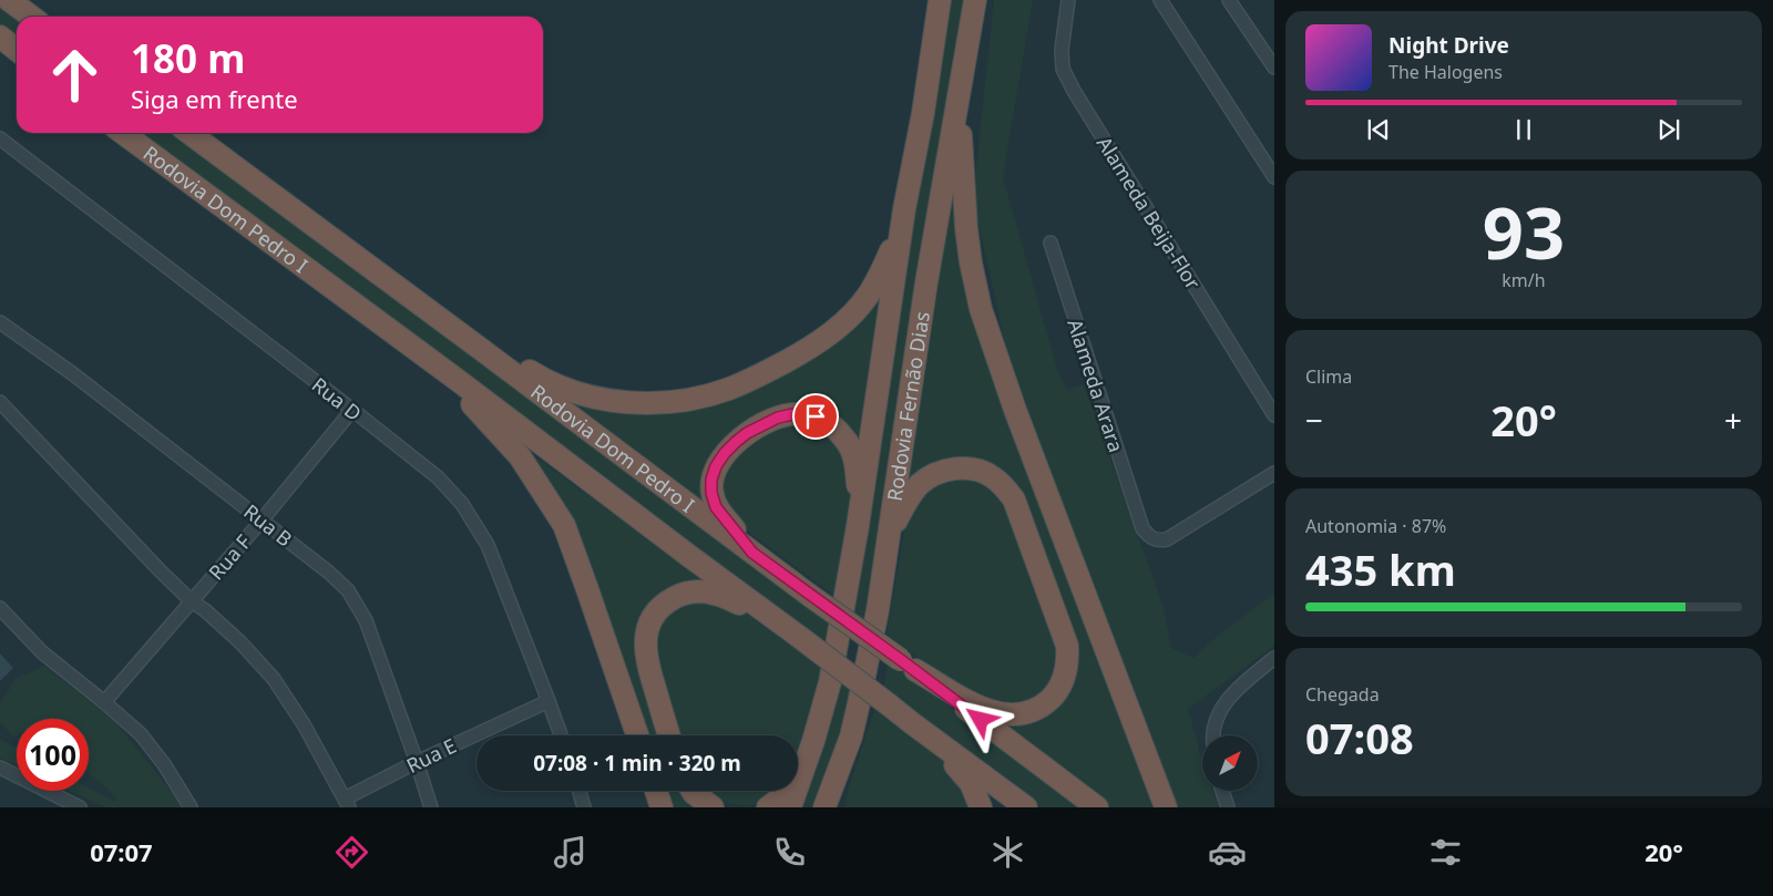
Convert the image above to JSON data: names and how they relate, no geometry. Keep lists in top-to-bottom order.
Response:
{
  "streets": {
    "highway": ["Rodovia Dom Pedro I", "Rodovia Fernão Dias"],
    "street": [
      "Alameda Beija-Flor",
      "Alameda Arara",
      "Rua D",
      "Rua B",
      "Rua F",
      "Rua E"
    ]
  },
  "crossings": [
    ["Rua D", "Rua F"],
    ["Rua D", "Rua E"],
    ["Rua B", "Rua F"],
    ["Rua B", "Rua E"]
  ],
  "north": "top right",
  "page": {
    "turn": ["180 m", "Siga em frente"],
    "song": ["Night Drive", "The Halogens"],
    "tile": [
      ["93", "km/h"],
      "Clima",
      ["Autonomia · 87%", "435 km"],
      ["Chegada", "07:08"]
    ],
    "heat": ["−", "20°", "+"],
    "limit": "100",
    "trip": "07:08 · 1 min · 320 m",
    "tabs": ["07:07", "20°"]
  }
}
